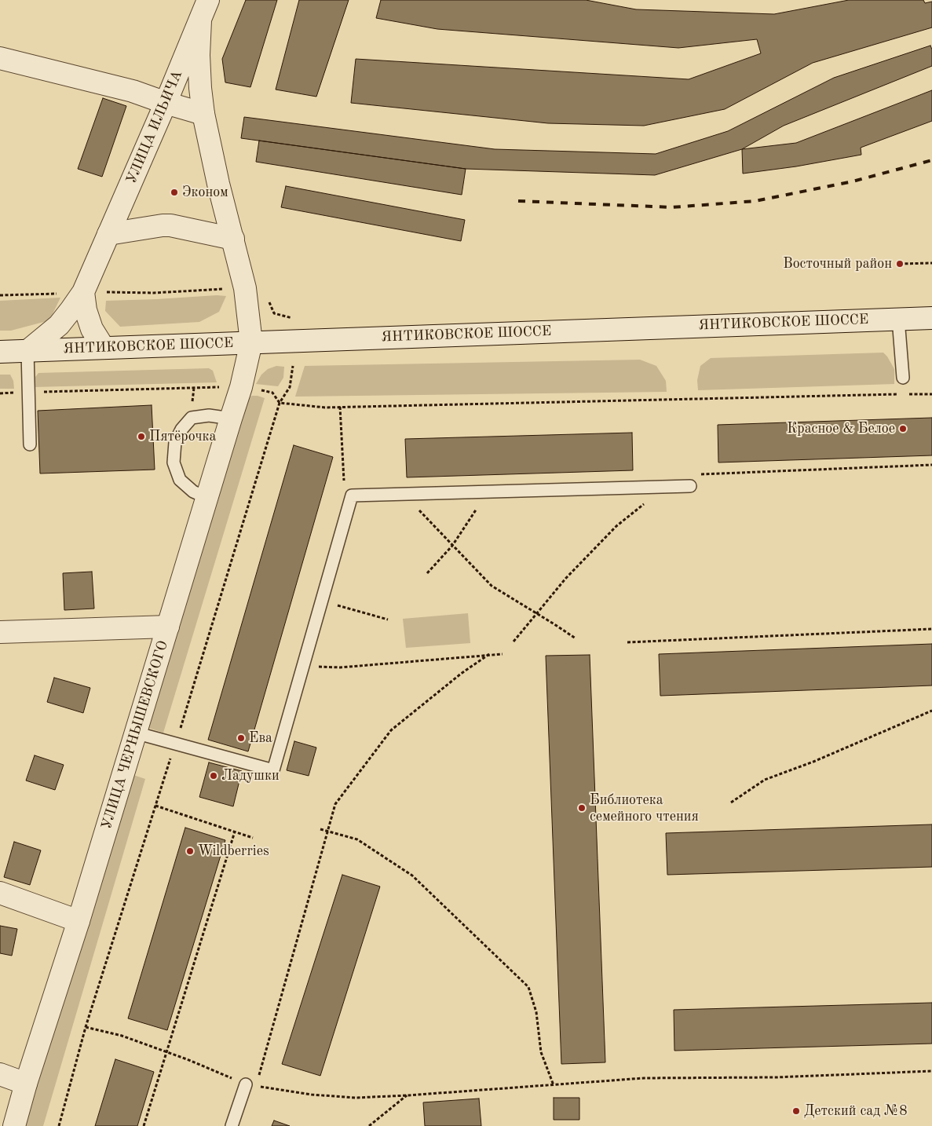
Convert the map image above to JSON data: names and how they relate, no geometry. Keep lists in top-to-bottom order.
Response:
{
  "streets": {
    "street": ["УЛИЦА ИЛЬИЧА", "ЯНТИКОВСКОЕ ШОССЕ", "УЛИЦА ЧЕРНЫШЕВСКОГО"]
  },
  "crossings": [
    ["УЛИЦА ИЛЬИЧА", "ЯНТИКОВСКОЕ ШОССЕ"],
    ["УЛИЦА ИЛЬИЧА", "УЛИЦА ЧЕРНЫШЕВСКОГО"],
    ["ЯНТИКОВСКОЕ ШОССЕ", "УЛИЦА ЧЕРНЫШЕВСКОГО"]
  ],
  "places": [
    "Эконом",
    "Восточный район",
    "Красное & Белое",
    "Пятёрочка",
    "Ева",
    "Ладушки",
    "Библиотека семейного чтения",
    "Wildberries",
    "Детский сад №8"
  ]
}
